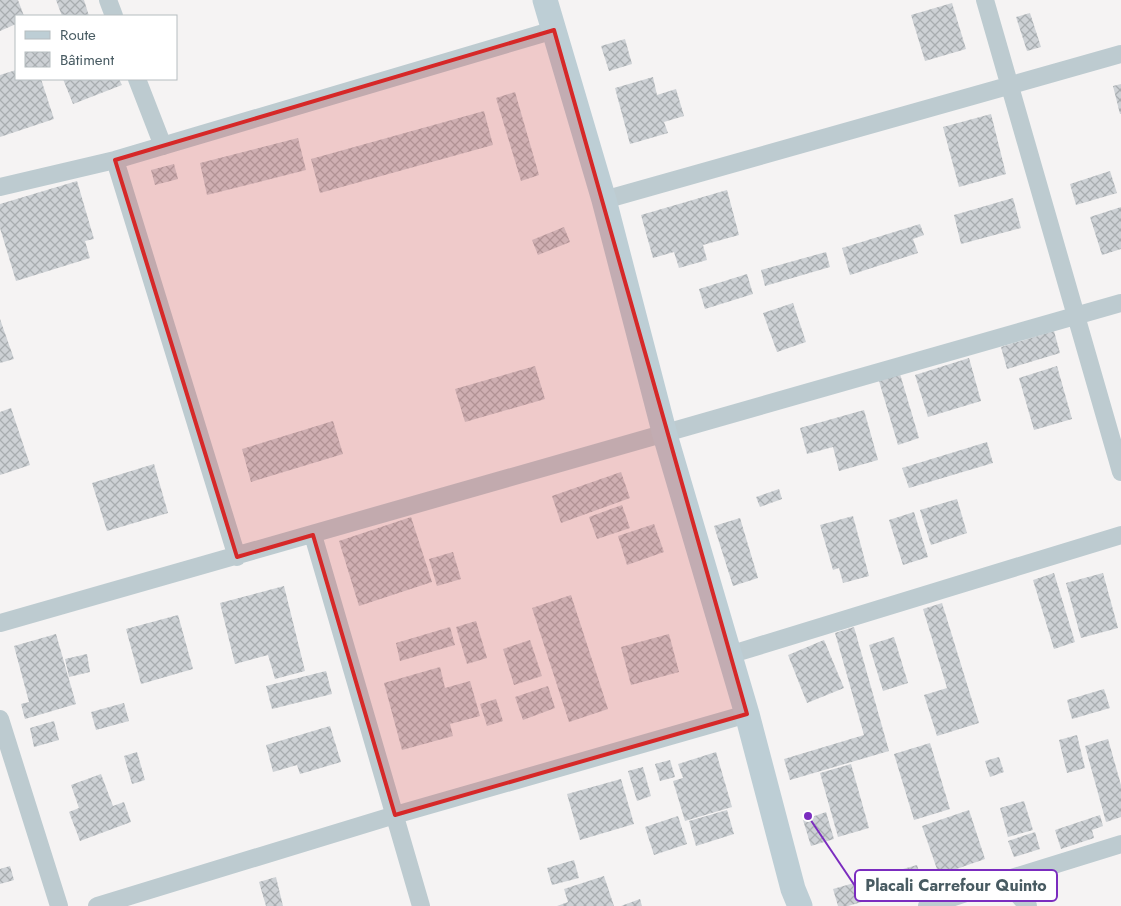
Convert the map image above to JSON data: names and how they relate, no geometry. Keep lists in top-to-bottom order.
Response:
{
  "places": ["Placali Carrefour Quinto"],
  "legend": ["Route", "Bâtiment"]
}
